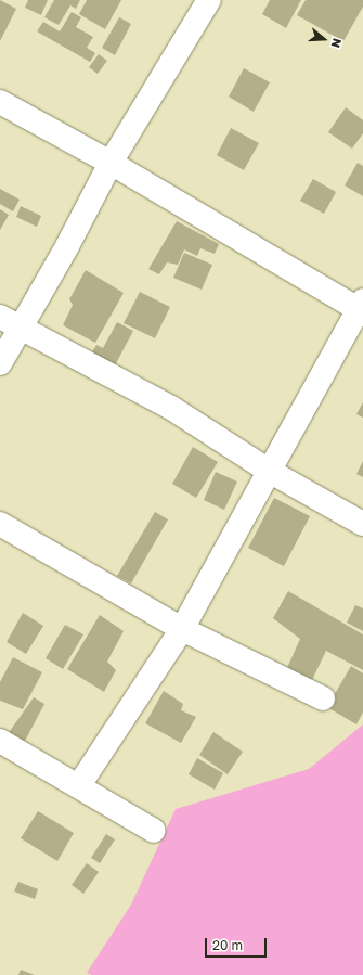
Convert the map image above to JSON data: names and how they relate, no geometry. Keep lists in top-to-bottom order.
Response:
{
  "scale_bar": "20 m",
  "north": "right"
}
